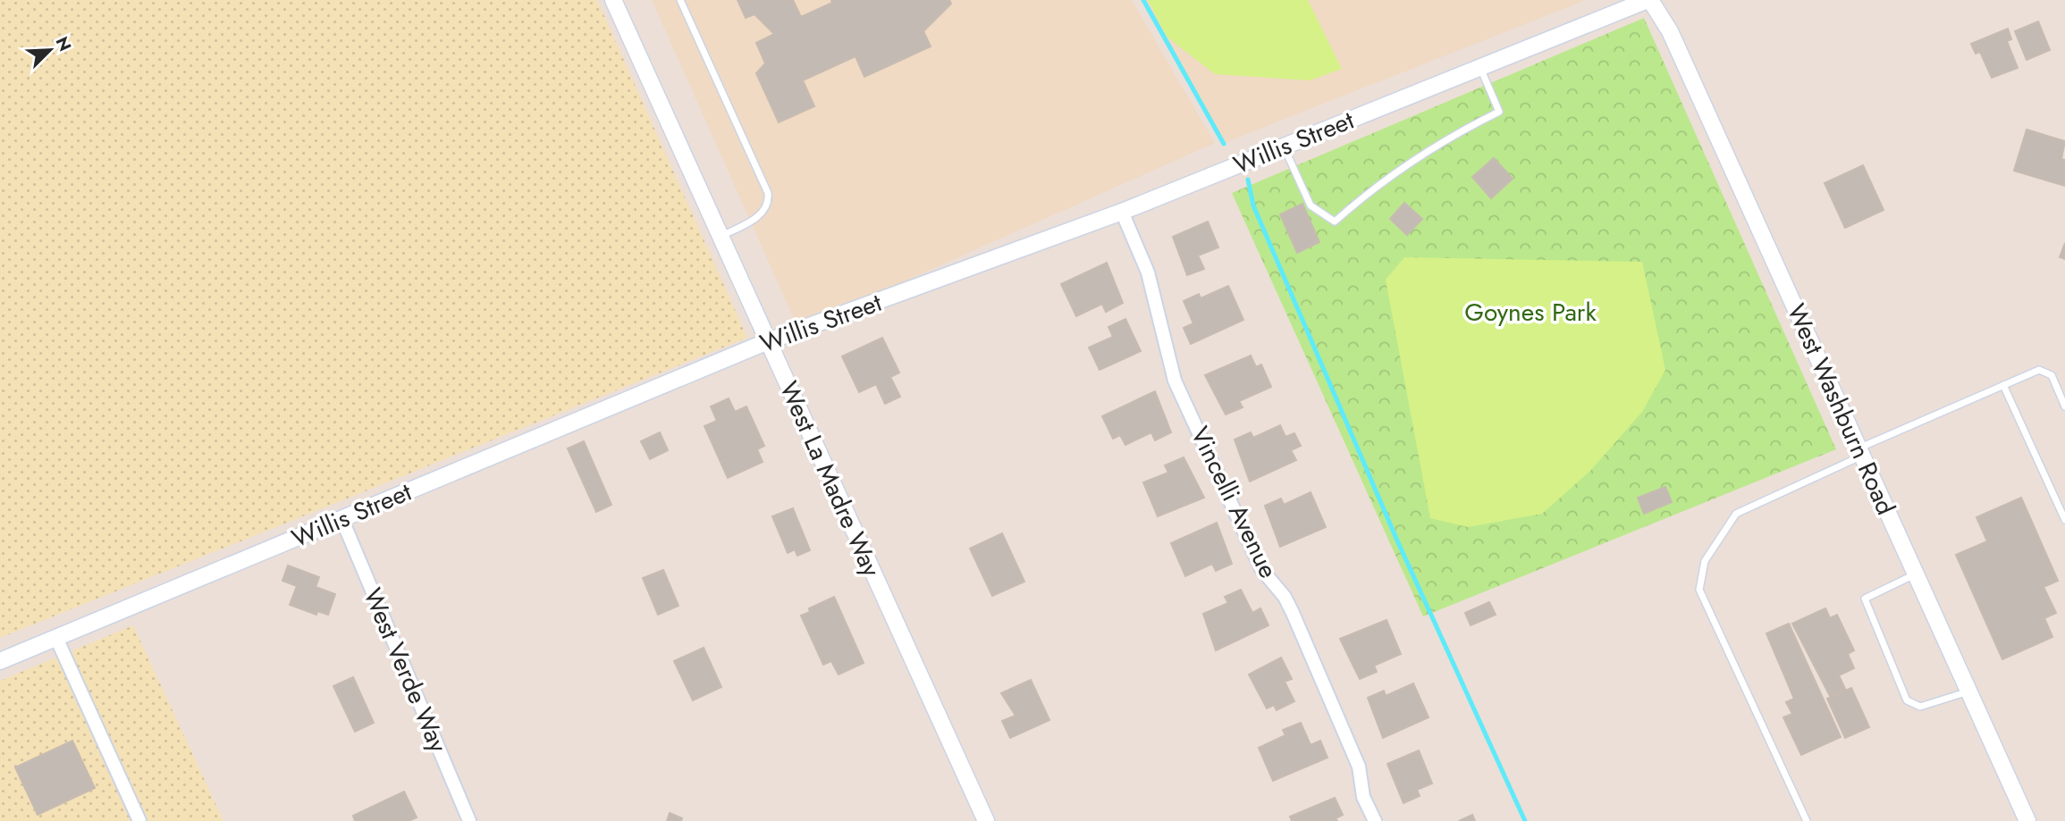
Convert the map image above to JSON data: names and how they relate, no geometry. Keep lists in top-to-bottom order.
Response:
{
  "streets": {
    "street": [
      "Willis Street",
      "West Washburn Road",
      "West La Madre Way",
      "Vincelli Avenue",
      "West Verde Way"
    ]
  },
  "crossings": [
    ["Willis Street", "West Washburn Road"],
    ["Willis Street", "West La Madre Way"],
    ["Willis Street", "Vincelli Avenue"],
    ["Willis Street", "West Verde Way"]
  ],
  "parks": ["Goynes Park"],
  "north": "top right"
}
